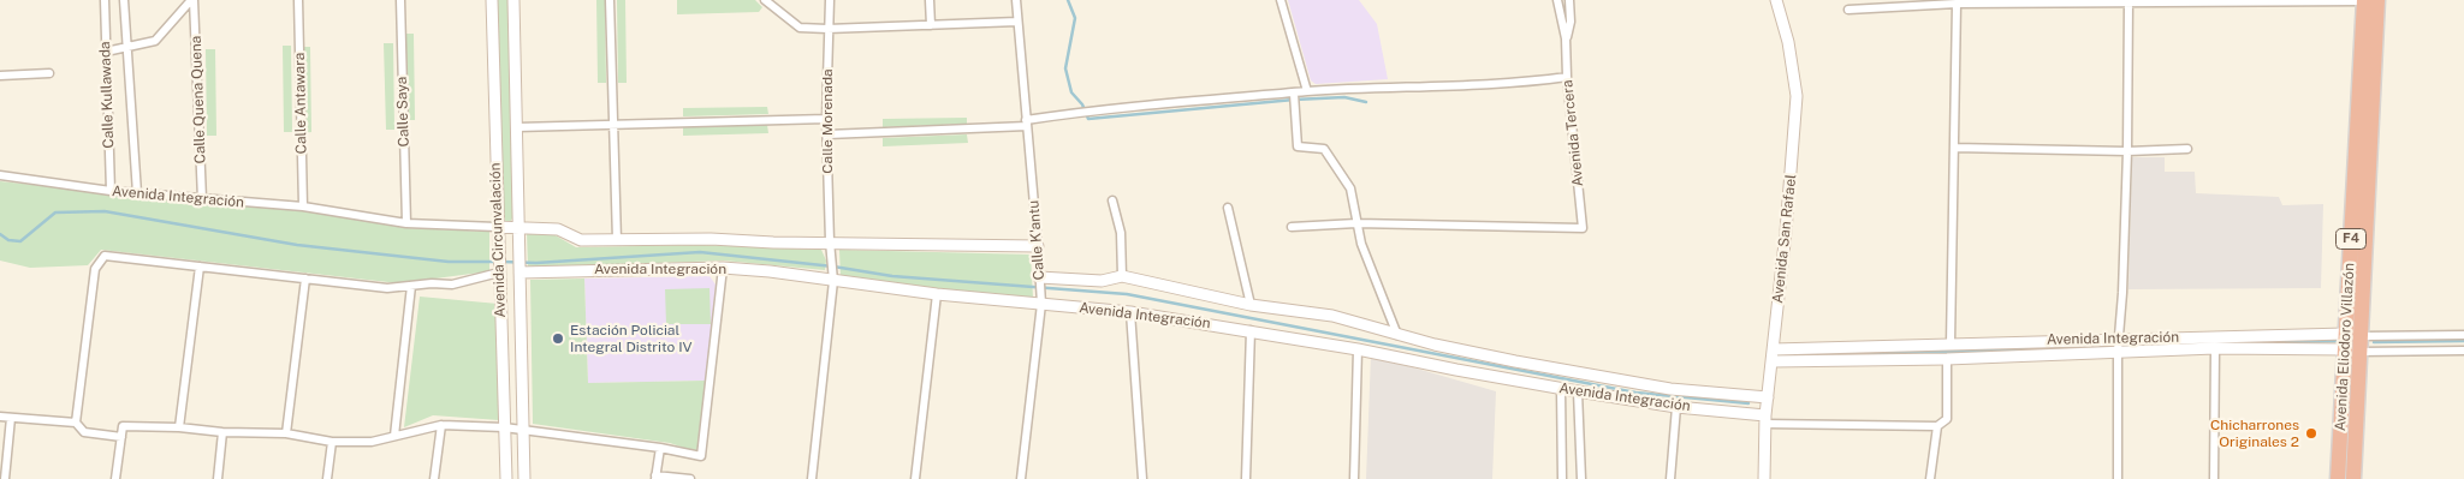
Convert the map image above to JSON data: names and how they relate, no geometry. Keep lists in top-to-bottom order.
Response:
{
  "streets": {
    "highway": ["F4", "Avenida Eliodoro Villazón"],
    "street": [
      "Calle Kullawada",
      "Calle Quena Quena",
      "Calle Antawara",
      "Calle Saya",
      "Calle Morenada",
      "Avenida Tercera",
      "Avenida Integración",
      "Avenida San Rafael",
      "Avenida Circunvalación",
      "Calle K'antu"
    ]
  },
  "crossings": [
    ["Calle Kullawada", "Avenida Integración"],
    ["Calle Quena Quena", "Avenida Integración"],
    ["Calle Antawara", "Avenida Integración"],
    ["Calle Saya", "Avenida Integración"],
    ["Calle Morenada", "Avenida Integración"],
    ["Avenida Integración", "Avenida San Rafael"],
    ["Avenida Integración", "Avenida Circunvalación"],
    ["Avenida Integración", "Calle K'antu"],
    ["Avenida Integración", "Avenida Eliodoro Villazón"]
  ],
  "places": ["Estación Policial Integral Distrito IV", "Chicharrones Originales 2"]
}
